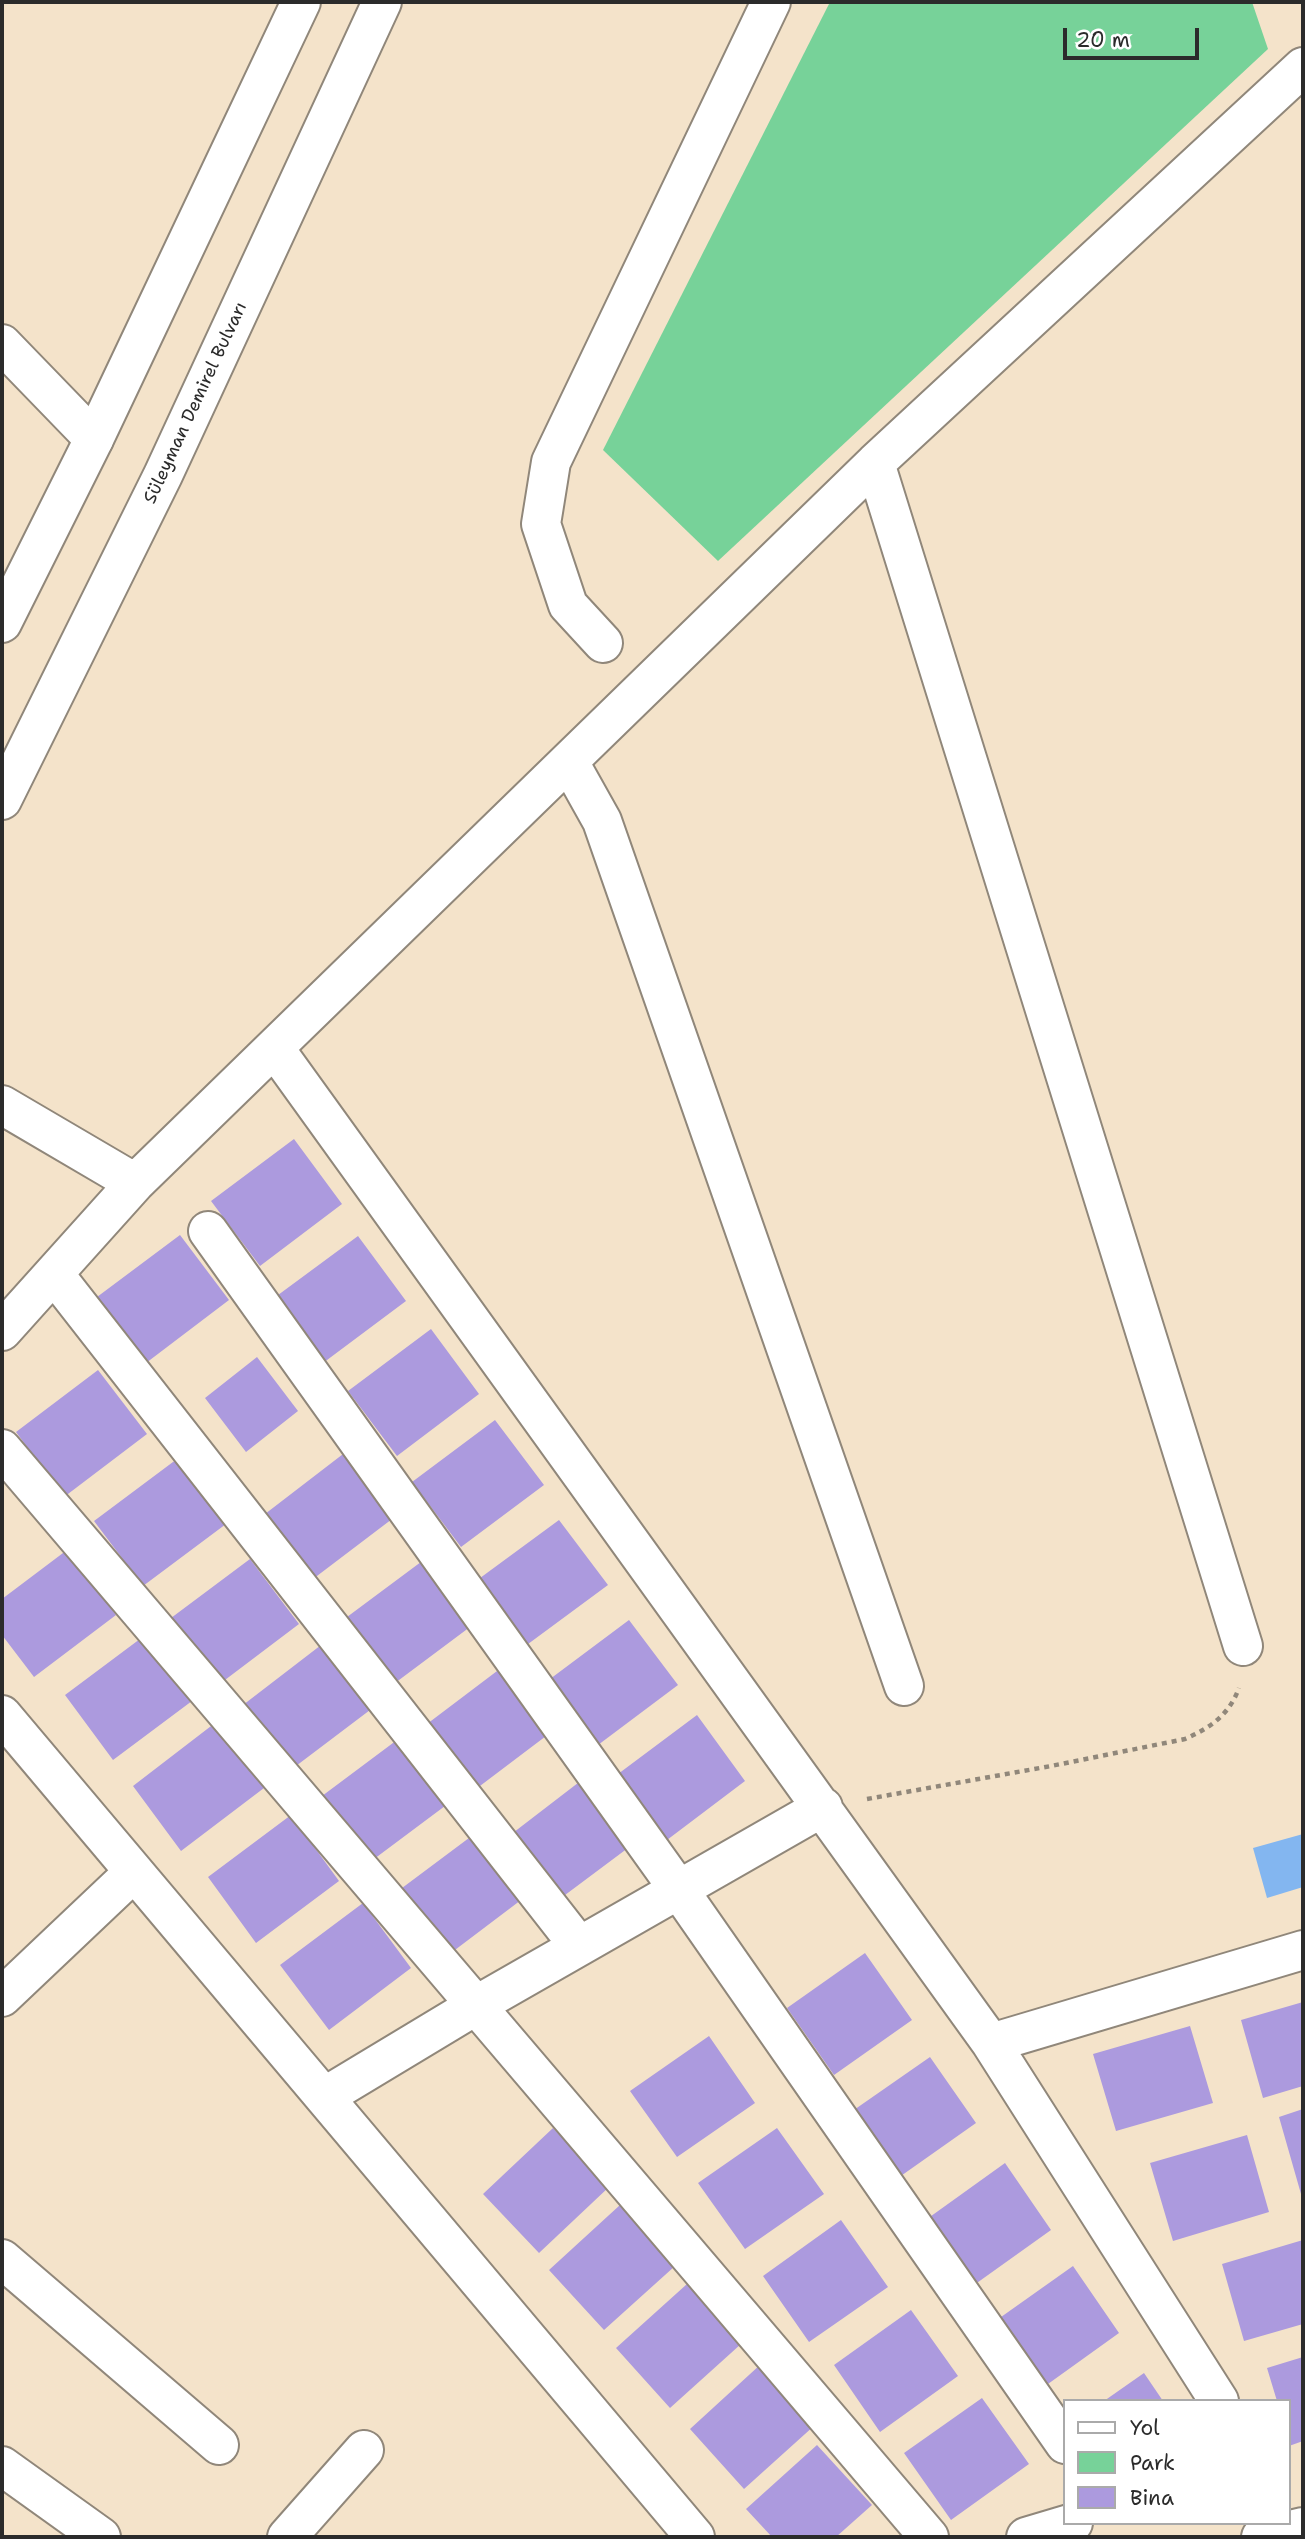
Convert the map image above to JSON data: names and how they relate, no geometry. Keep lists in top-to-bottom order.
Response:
{
  "streets": {
    "main road": ["Süleyman Demirel Bulvarı"]
  },
  "legend": ["Yol", "Park", "Bina"],
  "scale_bar": "20 m"
}
